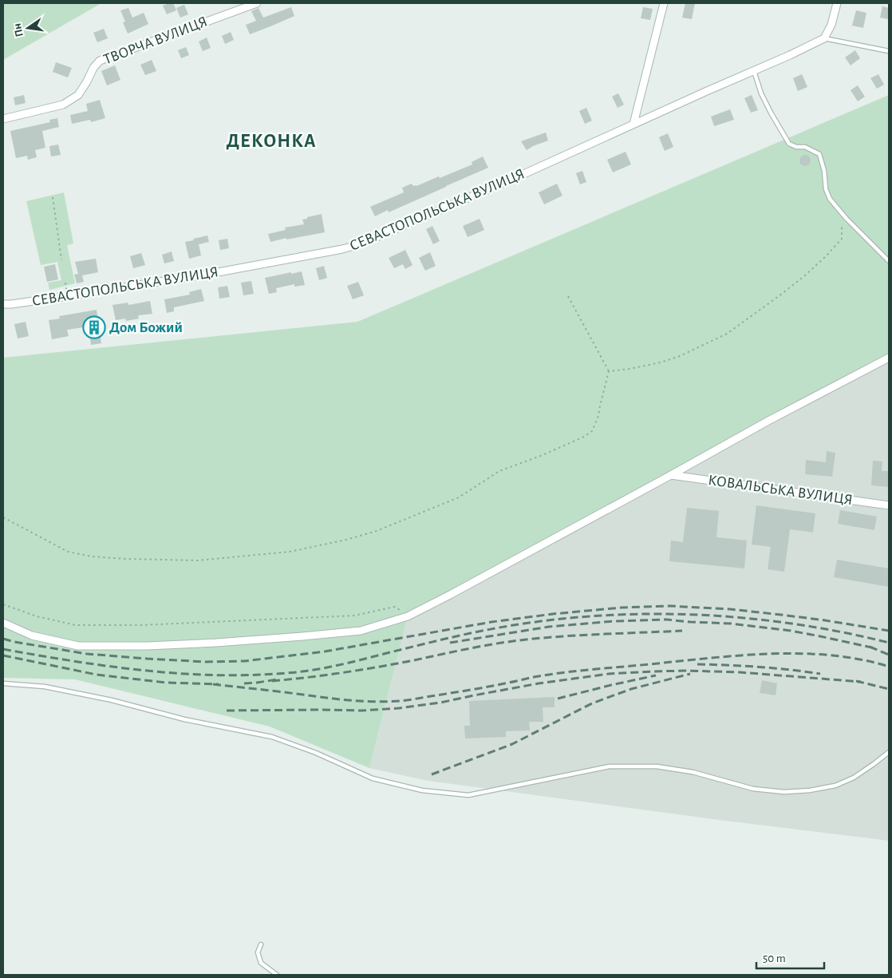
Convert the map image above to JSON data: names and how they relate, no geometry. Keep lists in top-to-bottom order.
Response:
{
  "streets": {
    "street": ["ТВОРЧА ВУЛИЦЯ", "СЕВАСТОПОЛЬСЬКА ВУЛИЦЯ", "КОВАЛЬСЬКА ВУЛИЦЯ"]
  },
  "districts": ["ДЕКОНКА"],
  "places": {
    "building": ["Дом Божий"]
  },
  "scale_bar": "50 m",
  "north": "left"
}
